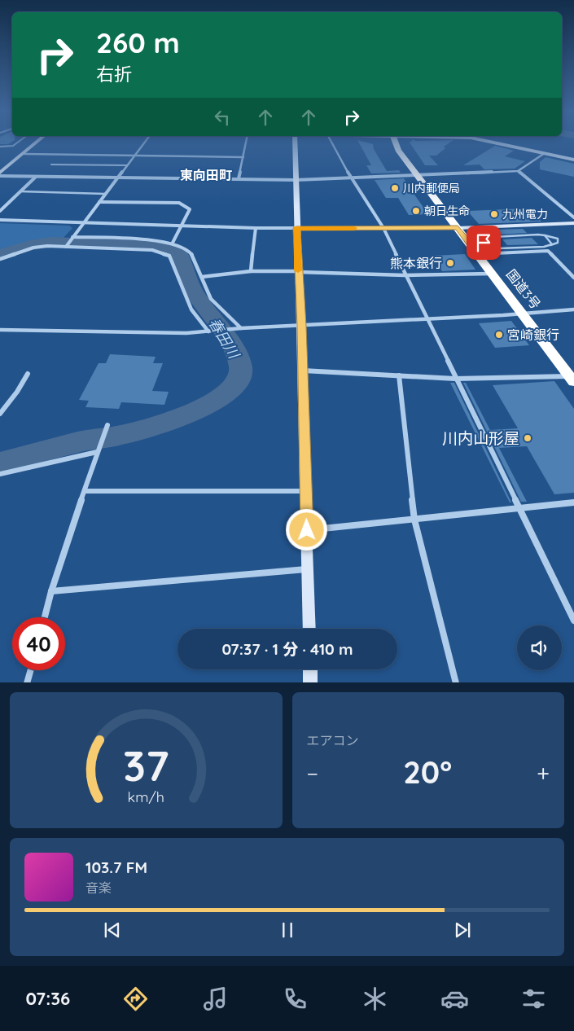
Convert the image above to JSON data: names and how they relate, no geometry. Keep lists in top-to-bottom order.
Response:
{
  "streets": {
    "highway": ["国道3号"]
  },
  "districts": ["東向田町"],
  "water": ["春田川"],
  "places": [
    "川内郵便局",
    "朝日生命",
    "九州電力",
    "熊本銀行",
    "宮崎銀行",
    "川内山形屋"
  ],
  "page": {
    "turn": ["260 m", "右折"],
    "limit": "40",
    "trip": "07:37 · 1 分 · 410 m",
    "tile": "エアコン",
    "heat": ["−", "20°", "+"],
    "song": ["103.7 FM", "音楽"],
    "tabs": "07:36",
    "gauge": ["37", "km/h"]
  }
}
